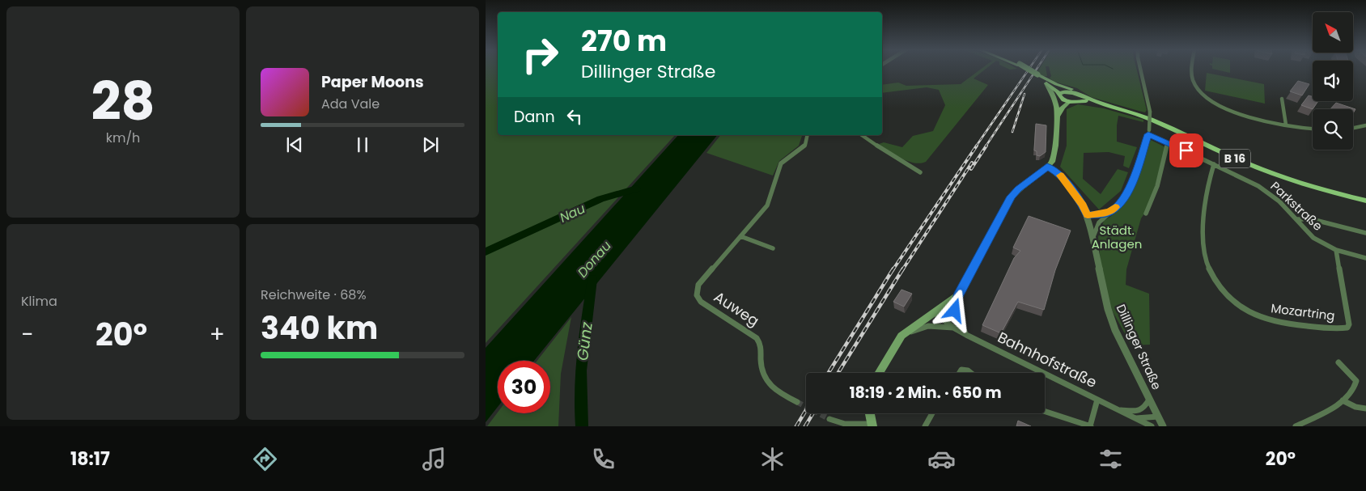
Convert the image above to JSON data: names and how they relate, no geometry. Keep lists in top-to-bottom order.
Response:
{
  "streets": {
    "main road": ["B 16"],
    "street": [
      "Parkstraße",
      "Auweg",
      "Mozartring",
      "Dillinger Straße",
      "Bahnhofstraße"
    ]
  },
  "crossings": [
    ["Parkstraße", "Mozartring"],
    ["Dillinger Straße", "Bahnhofstraße"]
  ],
  "water": ["Nau", "Donau", "Günz"],
  "parks": ["Städt. Anlagen"],
  "north": "top left",
  "page": {
    "tile": [
      ["28", "km/h"],
      "Klima",
      ["Reichweite · 68%", "340 km"]
    ],
    "turn": ["270 m", "Dillinger Straße"],
    "song": ["Paper Moons", "Ada Vale"],
    "then": "Dann",
    "heat": ["−", "20°", "+"],
    "limit": "30",
    "trip": "18:19 · 2 Min. · 650 m",
    "tabs": ["18:17", "20°"]
  }
}
